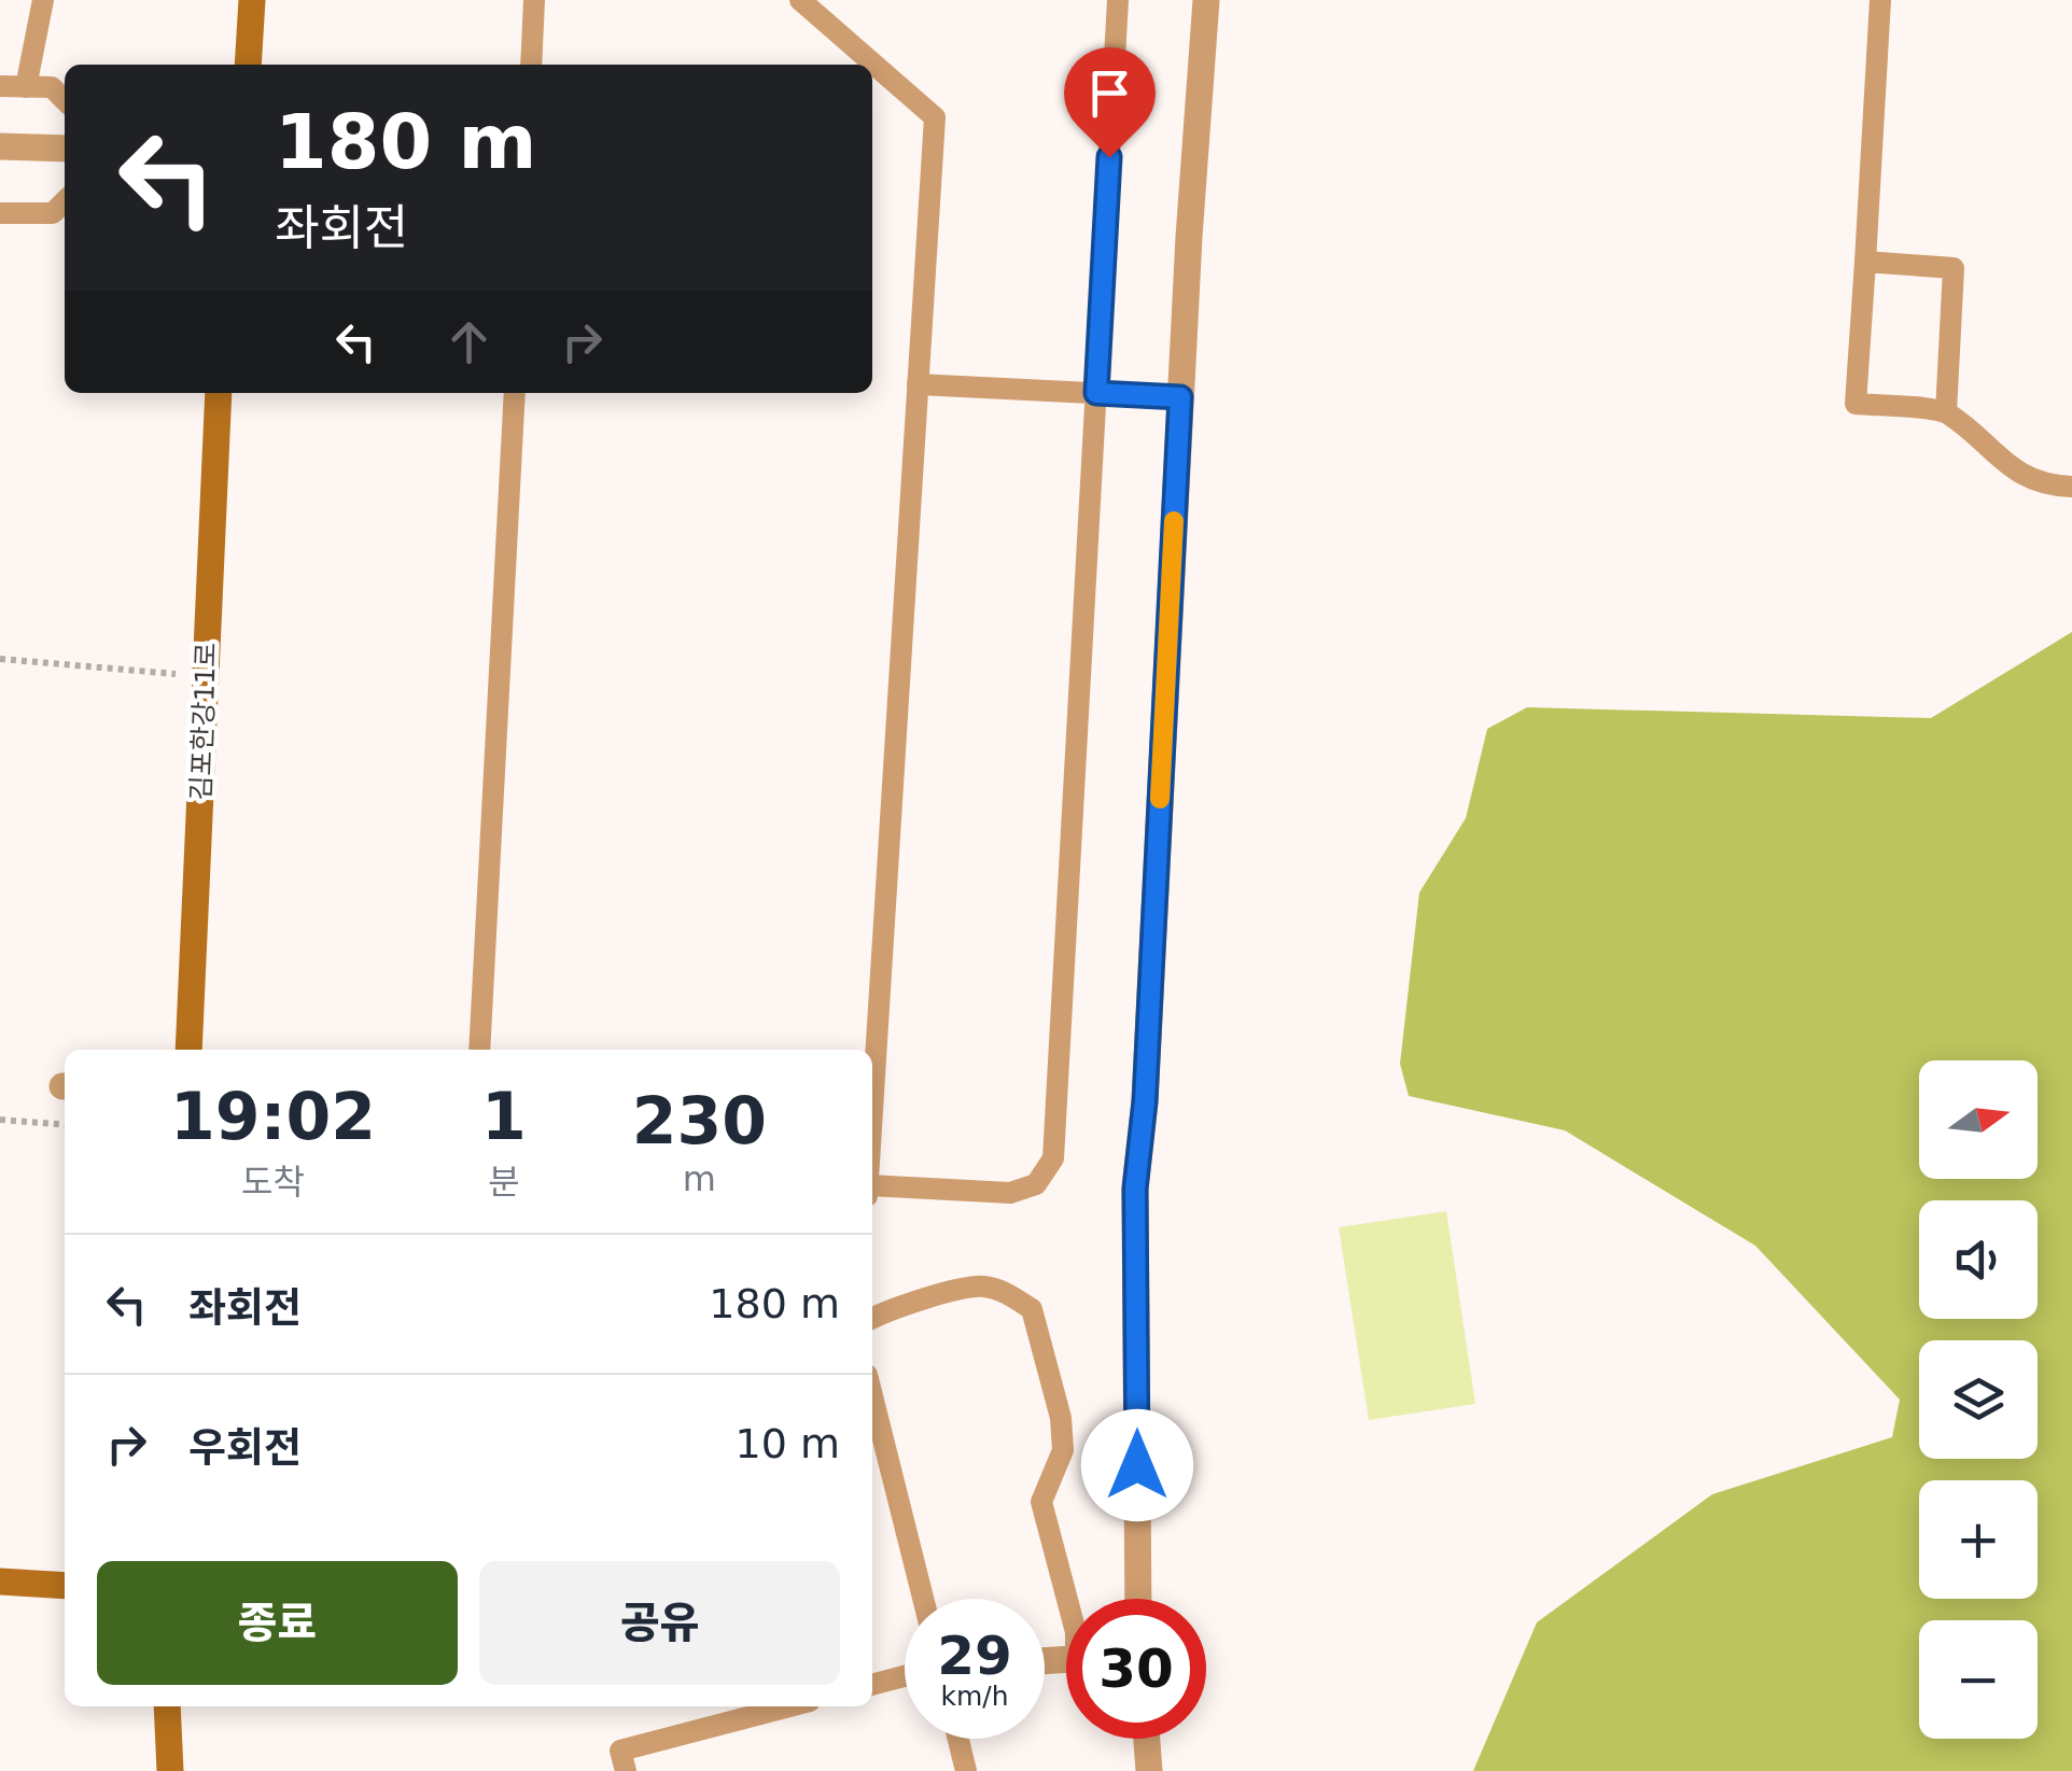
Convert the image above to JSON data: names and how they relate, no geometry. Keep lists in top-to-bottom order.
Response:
{
  "streets": {
    "street": ["김포한강11로"]
  },
  "north": "right",
  "page": {
    "turn": ["180 m", "좌회전"],
    "eta": [
      "19:02",
      "도착",
      "1",
      "분",
      "230",
      "m"
    ],
    "map_buttons": ["+", "−"],
    "list": [
      {
        "name": "좌회전",
        "value": "180 m"
      },
      {
        "name": "우회전",
        "value": "10 m"
      }
    ],
    "buttons": ["종료", "공유"],
    "speed": "29 km/h",
    "limit": "30"
  }
}
